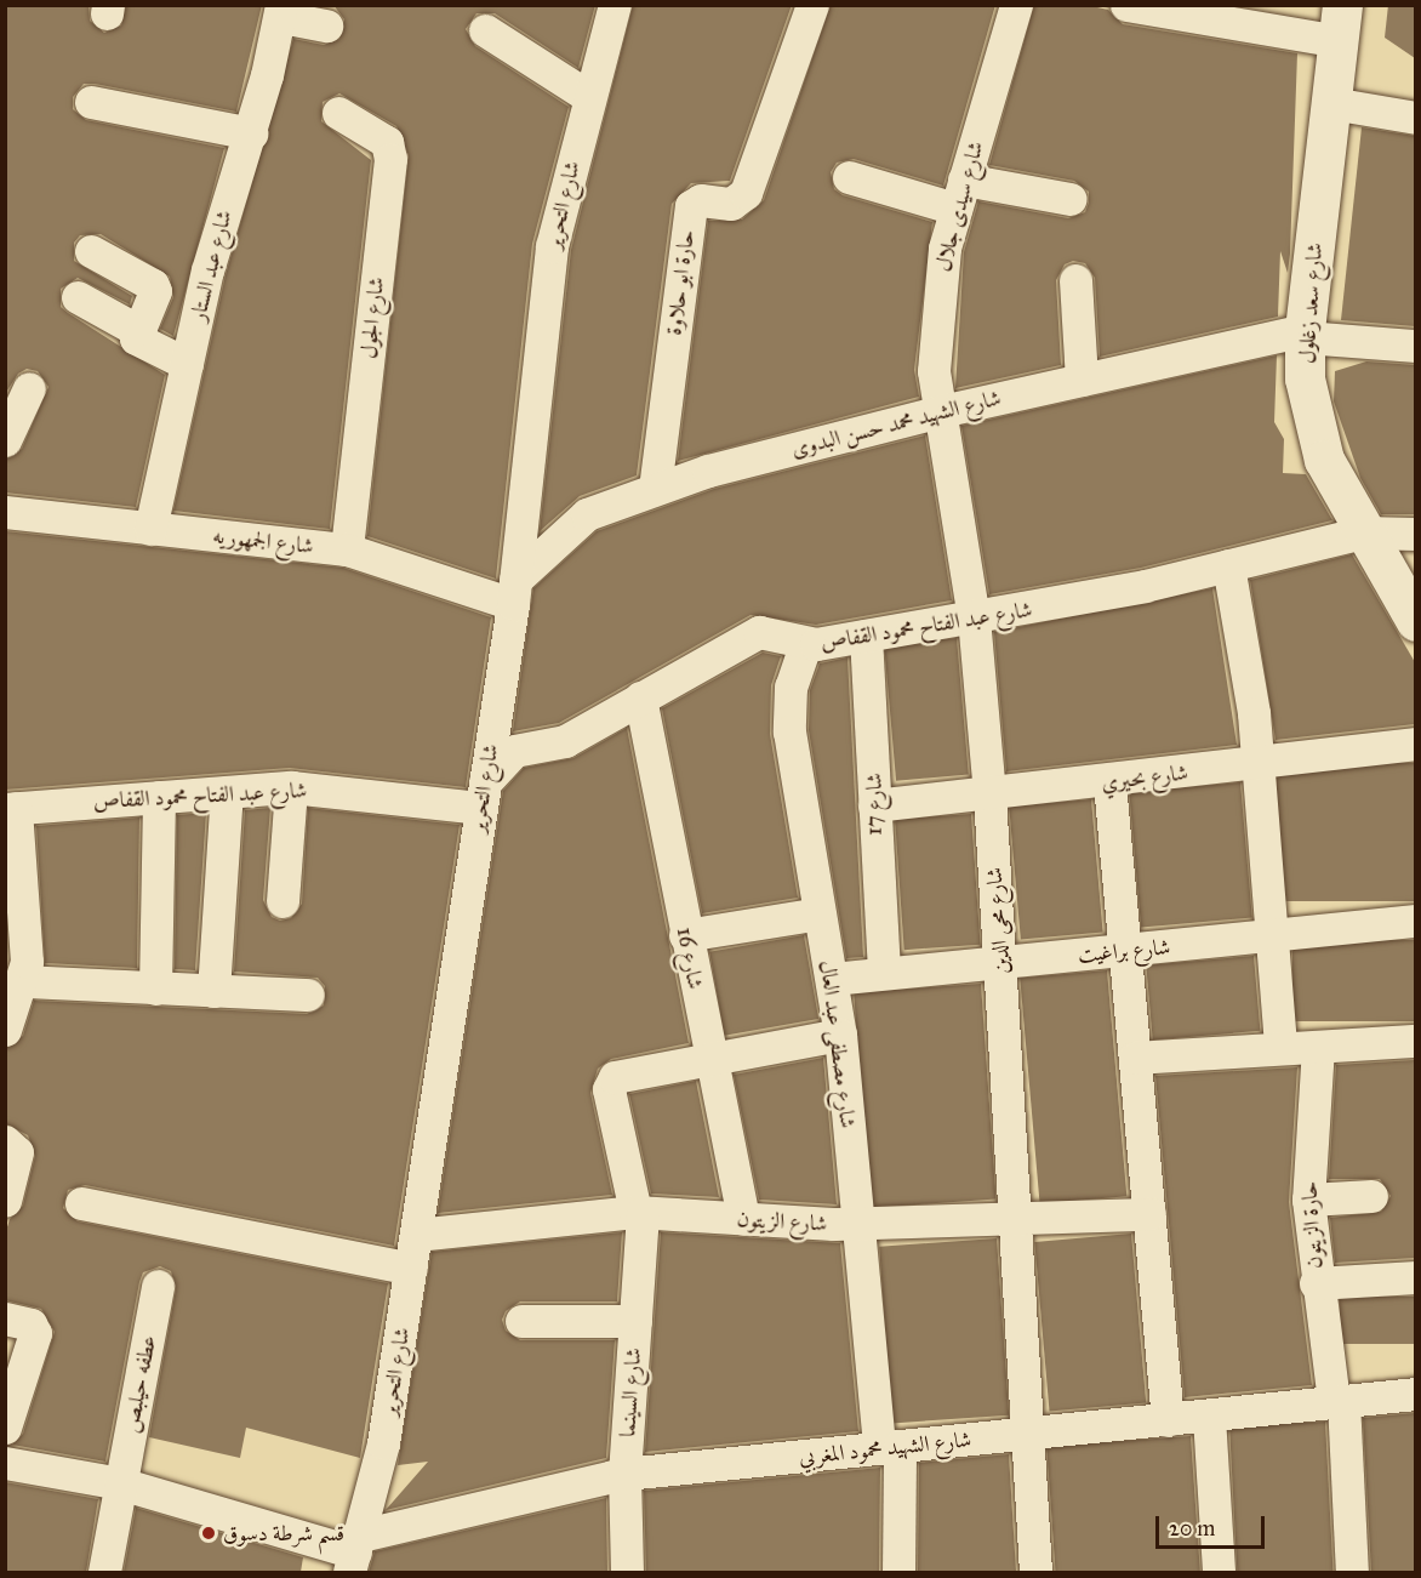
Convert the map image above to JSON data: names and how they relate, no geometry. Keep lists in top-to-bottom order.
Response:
{
  "streets": {
    "street": [
      "شارع التحرير",
      "شارع سيدى جلال",
      "شارع عبد الستار",
      "حارة ابو حلاوة",
      "شارع سعد زغلول",
      "شارع الجول",
      "شارع الشهيد محمد حسن البدوى",
      "شارع الجمهوريه",
      "شارع عبد الفتاح محمود القفاص",
      "شارع بحيري",
      "شارع 17",
      "شارع محى الدين",
      "شارع براغيت",
      "شارع 16",
      "شارع مصطفى عبد العال",
      "شارع الزيتون",
      "حارة الزيتون",
      "عطفه حيلبص",
      "شارع السينما",
      "شارع الشهيد محمود المغربي"
    ]
  },
  "crossings": [
    ["شارع التحرير", "شارع الشهيد محمد حسن البدوى"],
    ["شارع التحرير", "شارع الجمهوريه"],
    ["شارع التحرير", "شارع عبد الفتاح محمود القفاص"],
    ["شارع التحرير", "شارع الزيتون"],
    ["شارع التحرير", "شارع الشهيد محمود المغربي"],
    ["شارع سيدى جلال", "شارع الشهيد محمد حسن البدوى"],
    ["شارع سيدى جلال", "شارع محى الدين"],
    ["شارع عبد الستار", "شارع الجمهوريه"],
    ["حارة ابو حلاوة", "شارع الشهيد محمد حسن البدوى"],
    ["شارع سعد زغلول", "شارع الشهيد محمد حسن البدوى"],
    ["شارع سعد زغلول", "شارع عبد الفتاح محمود القفاص"],
    ["شارع الجول", "شارع الجمهوريه"],
    ["شارع الشهيد محمد حسن البدوى", "شارع الجمهوريه"],
    ["شارع الشهيد محمد حسن البدوى", "شارع محى الدين"],
    ["شارع عبد الفتاح محمود القفاص", "شارع 17"],
    ["شارع عبد الفتاح محمود القفاص", "شارع محى الدين"],
    ["شارع عبد الفتاح محمود القفاص", "شارع 16"],
    ["شارع عبد الفتاح محمود القفاص", "شارع مصطفى عبد العال"],
    ["شارع بحيري", "شارع 17"],
    ["شارع بحيري", "شارع محى الدين"],
    ["شارع 17", "شارع براغيت"],
    ["شارع محى الدين", "شارع براغيت"],
    ["شارع محى الدين", "شارع الزيتون"],
    ["شارع محى الدين", "شارع الشهيد محمود المغربي"],
    ["شارع براغيت", "شارع مصطفى عبد العال"],
    ["شارع 16", "شارع الزيتون"],
    ["شارع 16", "شارع السينما"],
    ["شارع مصطفى عبد العال", "شارع الزيتون"],
    ["شارع مصطفى عبد العال", "شارع الشهيد محمود المغربي"],
    ["شارع الزيتون", "شارع السينما"],
    ["حارة الزيتون", "شارع الشهيد محمود المغربي"],
    ["عطفه حيلبص", "شارع الشهيد محمود المغربي"],
    ["شارع السينما", "شارع الشهيد محمود المغربي"]
  ],
  "places": ["قسم شرطة دسوق"],
  "scale_bar": "20 m"
}
